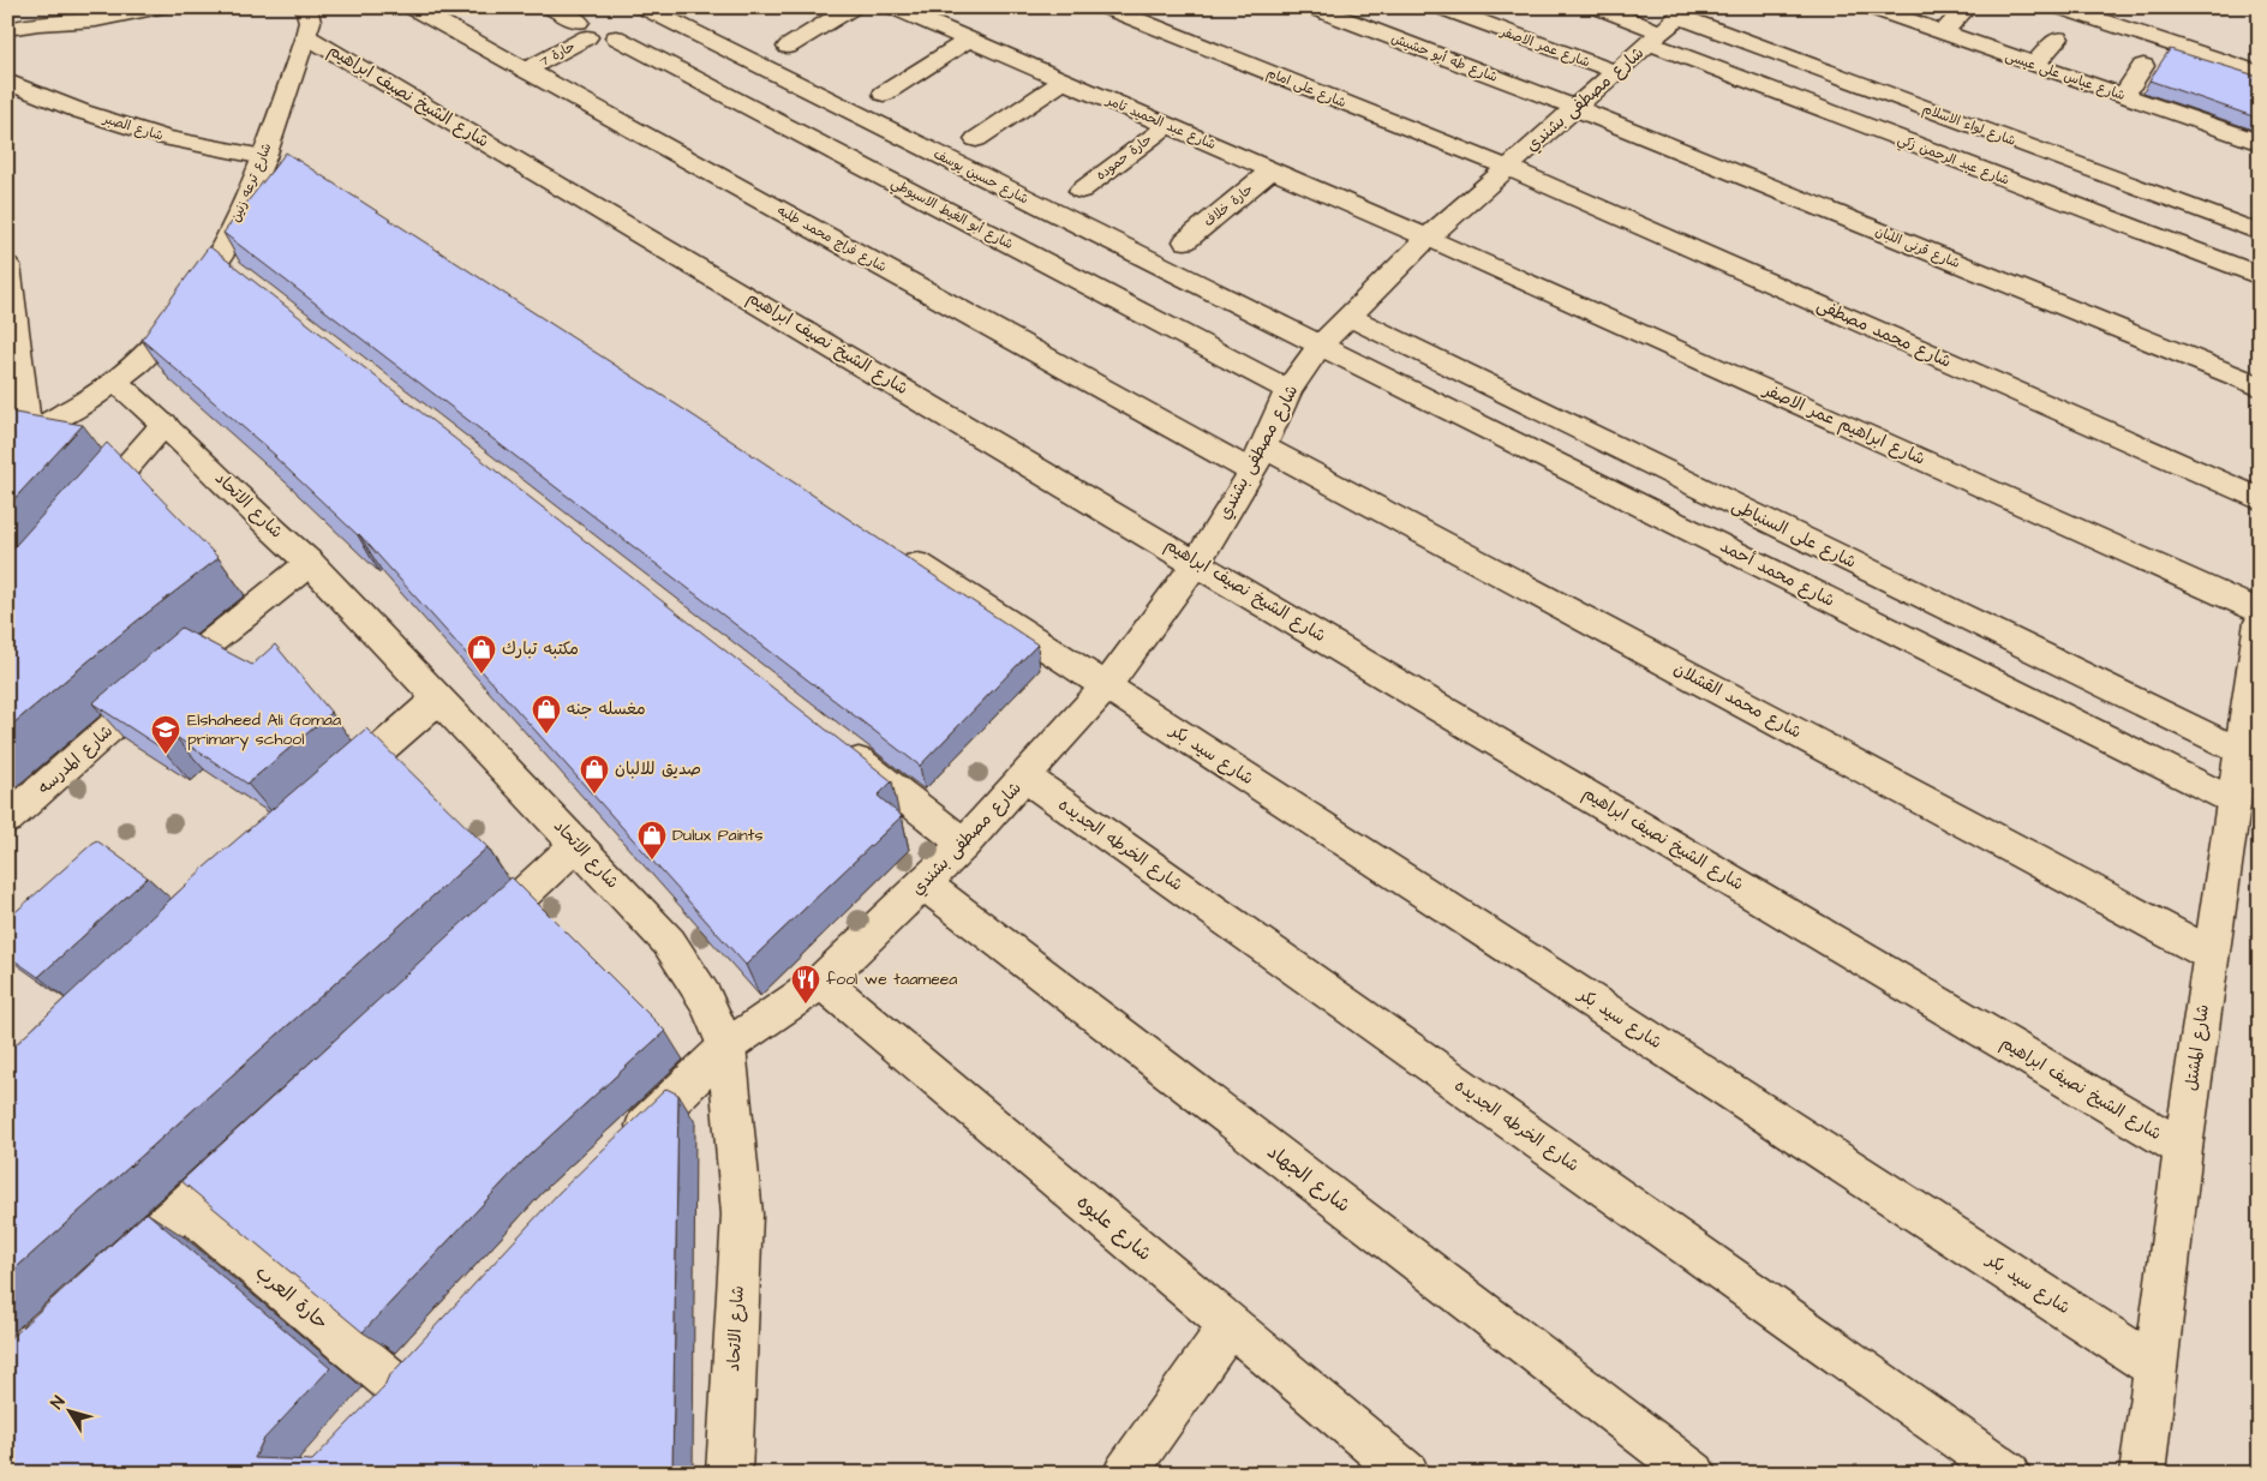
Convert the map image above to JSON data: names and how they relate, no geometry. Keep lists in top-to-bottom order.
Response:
{
  "streets": {
    "street": [
      "شارع عمر الاصفر",
      "حارة 7",
      "شارع طه أبو حشيش",
      "شارع عباس على عيسى",
      "شارع على امام",
      "شارع الشيخ نصيف ابراهيم",
      "شارع مصطفى بشندي",
      "شارع عبد الحميد تامر",
      "شارع لواء الاسلام",
      "شارع الصبر",
      "حارة حموده",
      "شارع عبد الرحمن زكي",
      "شارع حسين يوسف",
      "شارع ترعه زنين",
      "حارة خلاف",
      "شارع أبو الغيط الاسيوطي",
      "شارع فراج محمد طلبه",
      "شارع قرنى اللبان",
      "شارع محمد مصطفى",
      "شارع ابراهيم عمر الاصفر",
      "شارع الاتحاد",
      "شارع على السنباطى",
      "شارع محمد أحمد",
      "شارع محمد القشلان",
      "شارع سيد بكر",
      "شارع المدرسه",
      "شارع الخرطه الجديده",
      "شارع المشتل",
      "شارع الجهاد",
      "شارع عليوه",
      "حارة العرب"
    ]
  },
  "crossings": [
    ["شارع عمر الاصفر", "شارع مصطفى بشندي"],
    ["حارة 7", "شارع فراج محمد طلبه"],
    ["شارع طه أبو حشيش", "شارع مصطفى بشندي"],
    ["شارع طه أبو حشيش", "شارع قرنى اللبان"],
    ["شارع على امام", "شارع مصطفى بشندي"],
    ["شارع على امام", "شارع محمد مصطفى"],
    ["شارع الشيخ نصيف ابراهيم", "شارع مصطفى بشندي"],
    ["شارع الشيخ نصيف ابراهيم", "شارع ترعه زنين"],
    ["شارع الشيخ نصيف ابراهيم", "شارع المشتل"],
    ["شارع مصطفى بشندي", "شارع عبد الحميد تامر"],
    ["شارع مصطفى بشندي", "شارع لواء الاسلام"],
    ["شارع مصطفى بشندي", "شارع عبد الرحمن زكي"],
    ["شارع مصطفى بشندي", "شارع حسين يوسف"],
    ["شارع مصطفى بشندي", "شارع أبو الغيط الاسيوطي"],
    ["شارع مصطفى بشندي", "شارع فراج محمد طلبه"],
    ["شارع مصطفى بشندي", "شارع قرنى اللبان"],
    ["شارع مصطفى بشندي", "شارع محمد مصطفى"],
    ["شارع مصطفى بشندي", "شارع ابراهيم عمر الاصفر"],
    ["شارع مصطفى بشندي", "شارع الاتحاد"],
    ["شارع مصطفى بشندي", "شارع على السنباطى"],
    ["شارع مصطفى بشندي", "شارع محمد أحمد"],
    ["شارع مصطفى بشندي", "شارع محمد القشلان"],
    ["شارع مصطفى بشندي", "شارع سيد بكر"],
    ["شارع مصطفى بشندي", "شارع الخرطه الجديده"],
    ["شارع مصطفى بشندي", "شارع الجهاد"],
    ["شارع مصطفى بشندي", "شارع عليوه"],
    ["شارع عبد الحميد تامر", "حارة حموده"],
    ["شارع عبد الحميد تامر", "حارة خلاف"],
    ["شارع عبد الحميد تامر", "شارع ابراهيم عمر الاصفر"],
    ["شارع لواء الاسلام", "شارع عبد الرحمن زكي"],
    ["شارع الصبر", "شارع ترعه زنين"],
    ["شارع حسين يوسف", "شارع محمد أحمد"],
    ["شارع ترعه زنين", "شارع الاتحاد"],
    ["شارع فراج محمد طلبه", "شارع محمد القشلان"],
    ["شارع الاتحاد", "شارع المدرسه"],
    ["شارع على السنباطى", "شارع المشتل"],
    ["شارع محمد أحمد", "شارع المشتل"],
    ["شارع محمد القشلان", "شارع المشتل"],
    ["شارع سيد بكر", "شارع المشتل"]
  ],
  "places": {
    "shop": [
      "مكتبه تبارك",
      "مغسله جنه",
      "صديق للالبان",
      "Dulux Paints"
    ],
    "school or university": ["Elshaheed Ali Gomaa primary school"],
    "restaurant": ["fool we taameea"]
  },
  "north": "top left"
}
